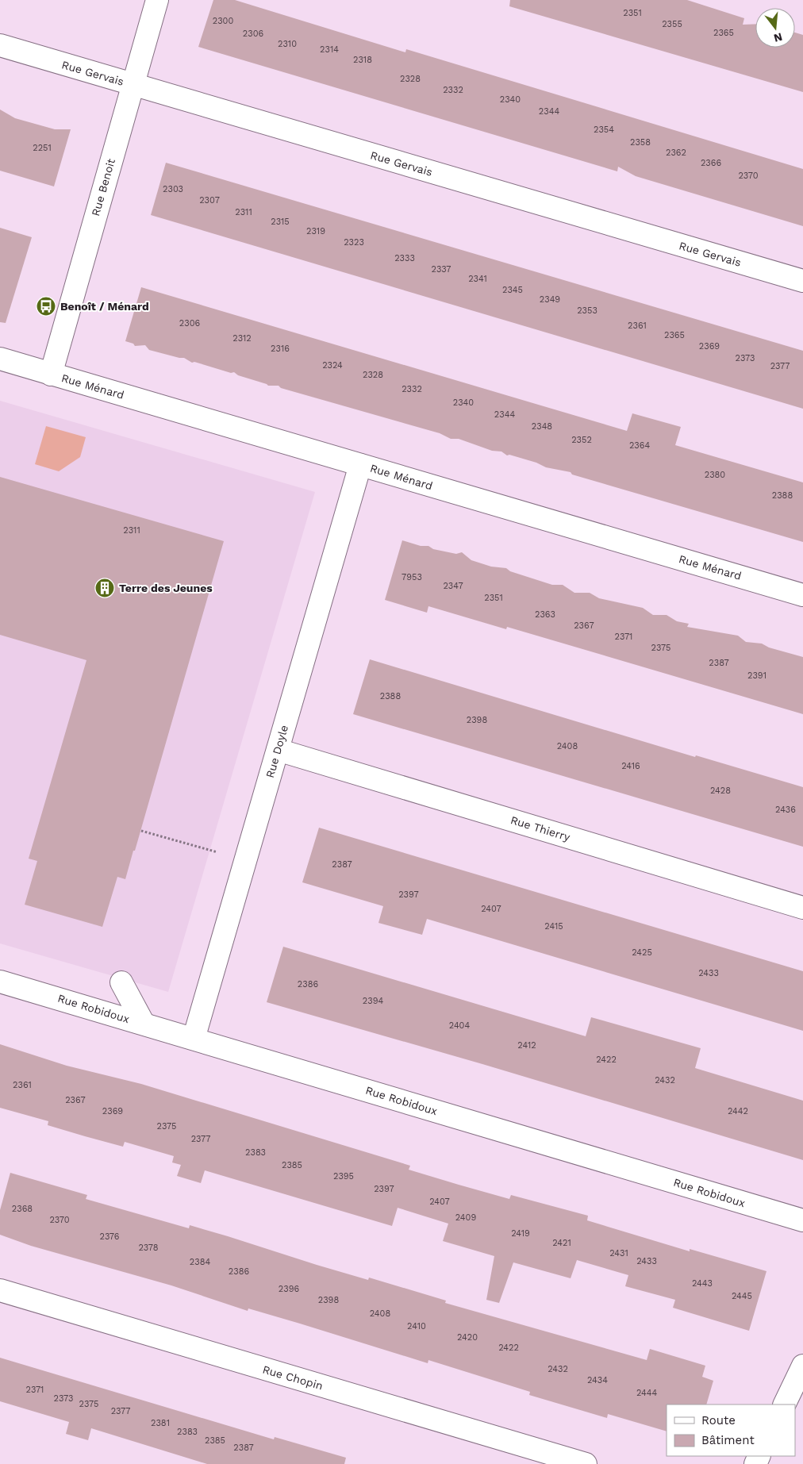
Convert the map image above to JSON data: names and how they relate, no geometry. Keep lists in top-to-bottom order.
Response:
{
  "streets": {
    "street": [
      "Rue Gervais",
      "Rue Benoit",
      "Rue Ménard",
      "Rue Doyle",
      "Rue Thierry",
      "Rue Robidoux",
      "Rue Chopin"
    ]
  },
  "crossings": [
    ["Rue Gervais", "Rue Benoit"],
    ["Rue Benoit", "Rue Ménard"],
    ["Rue Ménard", "Rue Doyle"],
    ["Rue Doyle", "Rue Thierry"],
    ["Rue Doyle", "Rue Robidoux"]
  ],
  "places": {
    "bus stop": ["Benoît / Ménard"],
    "building": ["Terre des Jeunes"]
  },
  "house_numbers": [
    "2351",
    "2300",
    "2355",
    "2365",
    "2306",
    "2310",
    "2314",
    "2318",
    "2328",
    "2332",
    "2340",
    "2344",
    "2354",
    "2358",
    "2251",
    "2362",
    "2366",
    "2370",
    "2303",
    "2307",
    "2311",
    "2315",
    "2319",
    "2323",
    "2333",
    "2337",
    "2341",
    "2345",
    "2349",
    "2353",
    "2306",
    "2361",
    "2365",
    "2312",
    "2369",
    "2316",
    "2373",
    "2324",
    "2377",
    "2328",
    "2332",
    "2340",
    "2344",
    "2348",
    "2352",
    "2364",
    "2380",
    "2388",
    "2311",
    "7953",
    "2347",
    "2351",
    "2363",
    "2367",
    "2371",
    "2375",
    "2387",
    "2391",
    "2388",
    "2398",
    "2408",
    "2416",
    "2428",
    "2436",
    "2387",
    "2397",
    "2407",
    "2415",
    "2425",
    "2433",
    "2386",
    "2394",
    "2404",
    "2412",
    "2422",
    "2432",
    "2361",
    "2367",
    "2369",
    "2442",
    "2375",
    "2377",
    "2383",
    "2385",
    "2395",
    "2397",
    "2407",
    "2368",
    "2409",
    "2370",
    "2419",
    "2376",
    "2421",
    "2378",
    "2431",
    "2433",
    "2384",
    "2386",
    "2443",
    "2396",
    "2445",
    "2398",
    "2408",
    "2410",
    "2420",
    "2422",
    "2432",
    "2434",
    "2371",
    "2444",
    "2373",
    "2375",
    "2377",
    "2381",
    "2383",
    "2385",
    "2387"
  ],
  "legend": ["Route", "Bâtiment"],
  "north": "bottom"
}
